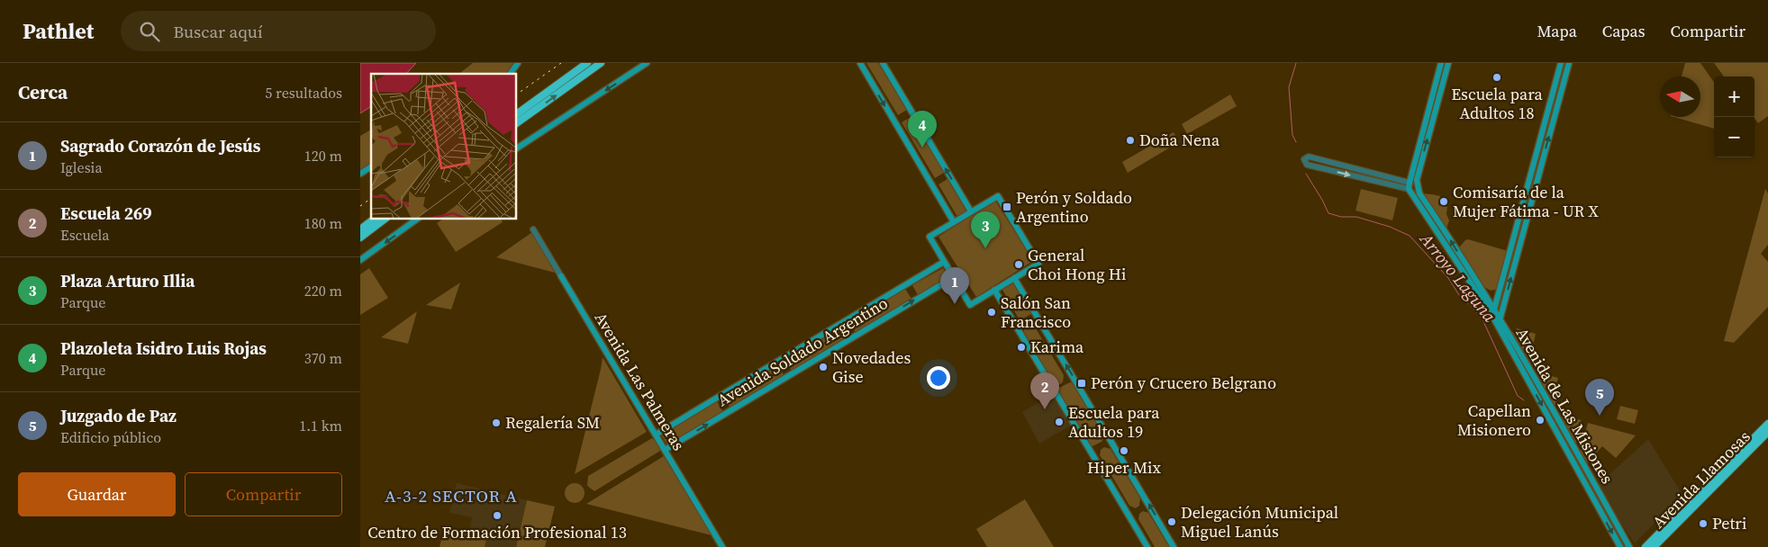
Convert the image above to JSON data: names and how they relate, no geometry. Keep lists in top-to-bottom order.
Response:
{
  "streets": {
    "highway": ["Avenida Llamosas"],
    "main road": ["Avenida Soldado Argentino", "Avenida Las Palmeras", "Avenida de Las Misiones"]
  },
  "crossings": [
    ["Avenida Soldado Argentino", "Avenida Las Palmeras"]
  ],
  "districts": ["A-3-2 SECTOR A"],
  "water": ["Arroyo Laguna"],
  "places": {
    "other": [
      "Escuela para Adultos 18",
      "Doña Nena",
      "Comisaría de la Mujer Fátima - UR X",
      "General Choi Hong Hi",
      "Salón San Francisco",
      "Karima",
      "Novedades Gise",
      "Capellan Misionero",
      "Escuela para Adultos 19",
      "Regalería SM",
      "Hiper Mix",
      "Centro de Formación Profesional 13",
      "Delegación Municipal Miguel Lanús",
      "Petri"
    ],
    "transit": ["Perón y Soldado Argentino", "Perón y Crucero Belgrano"]
  },
  "north": "left",
  "page": {
    "header": "Pathlet",
    "search": "Buscar aquí",
    "nav": ["Mapa", "Capas", "Compartir"],
    "heading": ["Cerca", "5 resultados"],
    "map_buttons": ["+", "−"],
    "pins": [
      "4",
      "3",
      "1",
      "2",
      "5"
    ],
    "list": [
      {
        "mark": "1",
        "name": "Sagrado Corazón de Jesús",
        "note": "Iglesia",
        "value": "120 m"
      },
      {
        "mark": "2",
        "name": "Escuela 269",
        "note": "Escuela",
        "value": "180 m"
      },
      {
        "mark": "3",
        "name": "Plaza Arturo Illia",
        "note": "Parque",
        "value": "220 m"
      },
      {
        "mark": "4",
        "name": "Plazoleta Isidro Luis Rojas",
        "note": "Parque",
        "value": "370 m"
      },
      {
        "mark": "5",
        "name": "Juzgado de Paz",
        "note": "Edificio público",
        "value": "1.1 km"
      }
    ],
    "buttons": ["Guardar", "Compartir"]
  }
}
